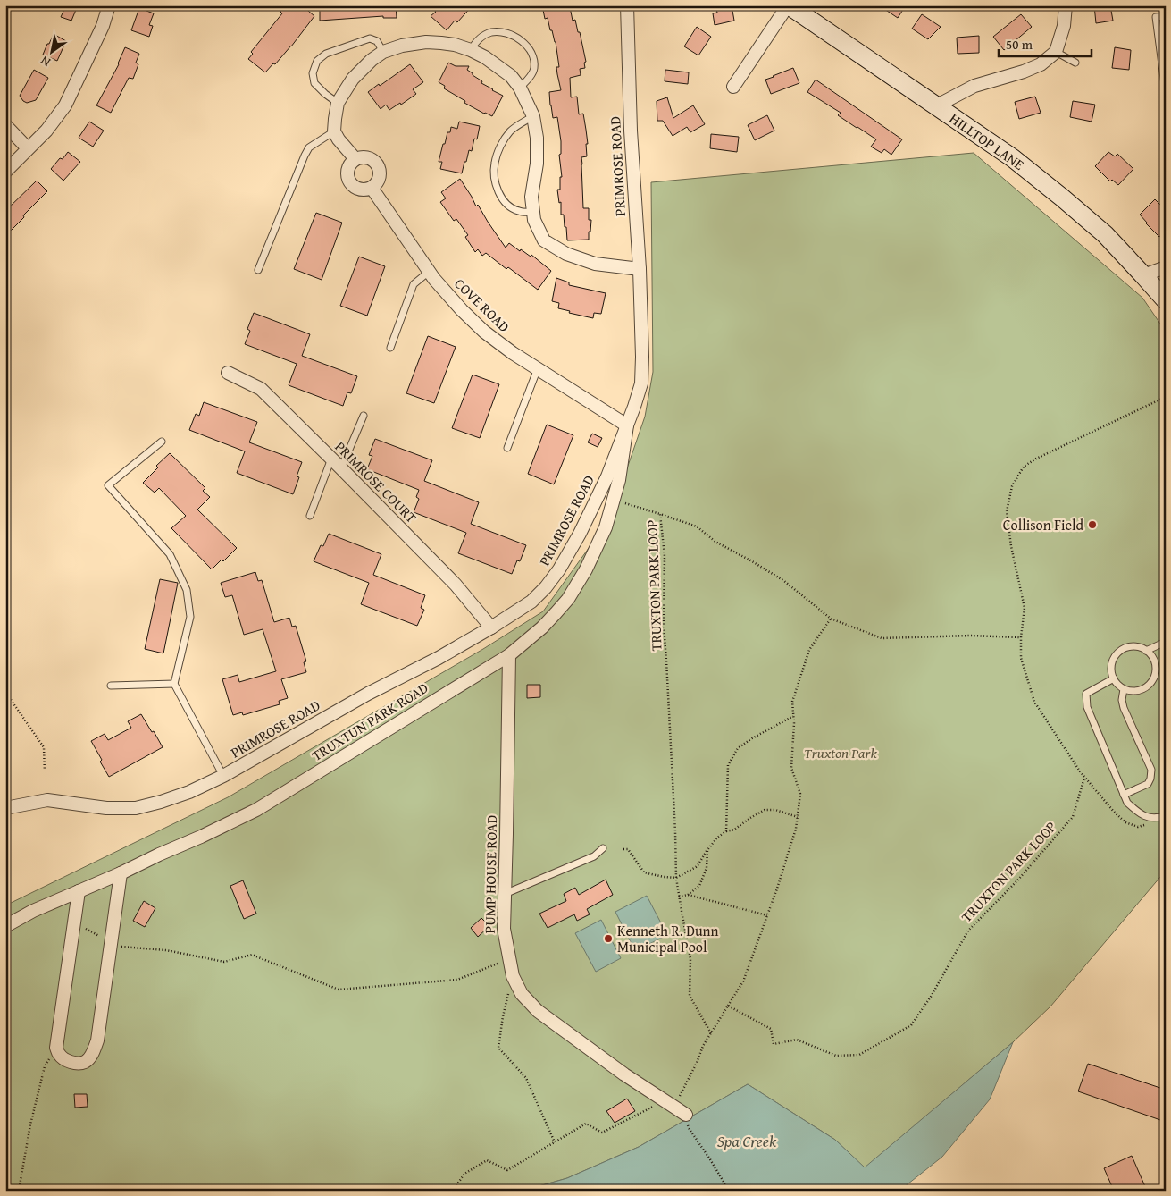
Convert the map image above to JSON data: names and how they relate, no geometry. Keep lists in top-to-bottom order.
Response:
{
  "streets": {
    "street": [
      "HILLTOP LANE",
      "PRIMROSE ROAD",
      "COVE ROAD",
      "PRIMROSE COURT",
      "TRUXTUN PARK ROAD",
      "PUMP HOUSE ROAD"
    ],
    "path": ["TRUXTON PARK LOOP"]
  },
  "crossings": [
    ["PRIMROSE ROAD", "COVE ROAD"],
    ["PRIMROSE ROAD", "PRIMROSE COURT"],
    ["PRIMROSE ROAD", "TRUXTUN PARK ROAD"],
    ["COVE ROAD", "TRUXTUN PARK ROAD"],
    ["TRUXTUN PARK ROAD", "PUMP HOUSE ROAD"]
  ],
  "water": ["Spa Creek"],
  "parks": ["Truxton Park"],
  "places": ["Collison Field", "Kenneth R. Dunn Municipal Pool"],
  "scale_bar": "50 m",
  "north": "bottom left"
}
